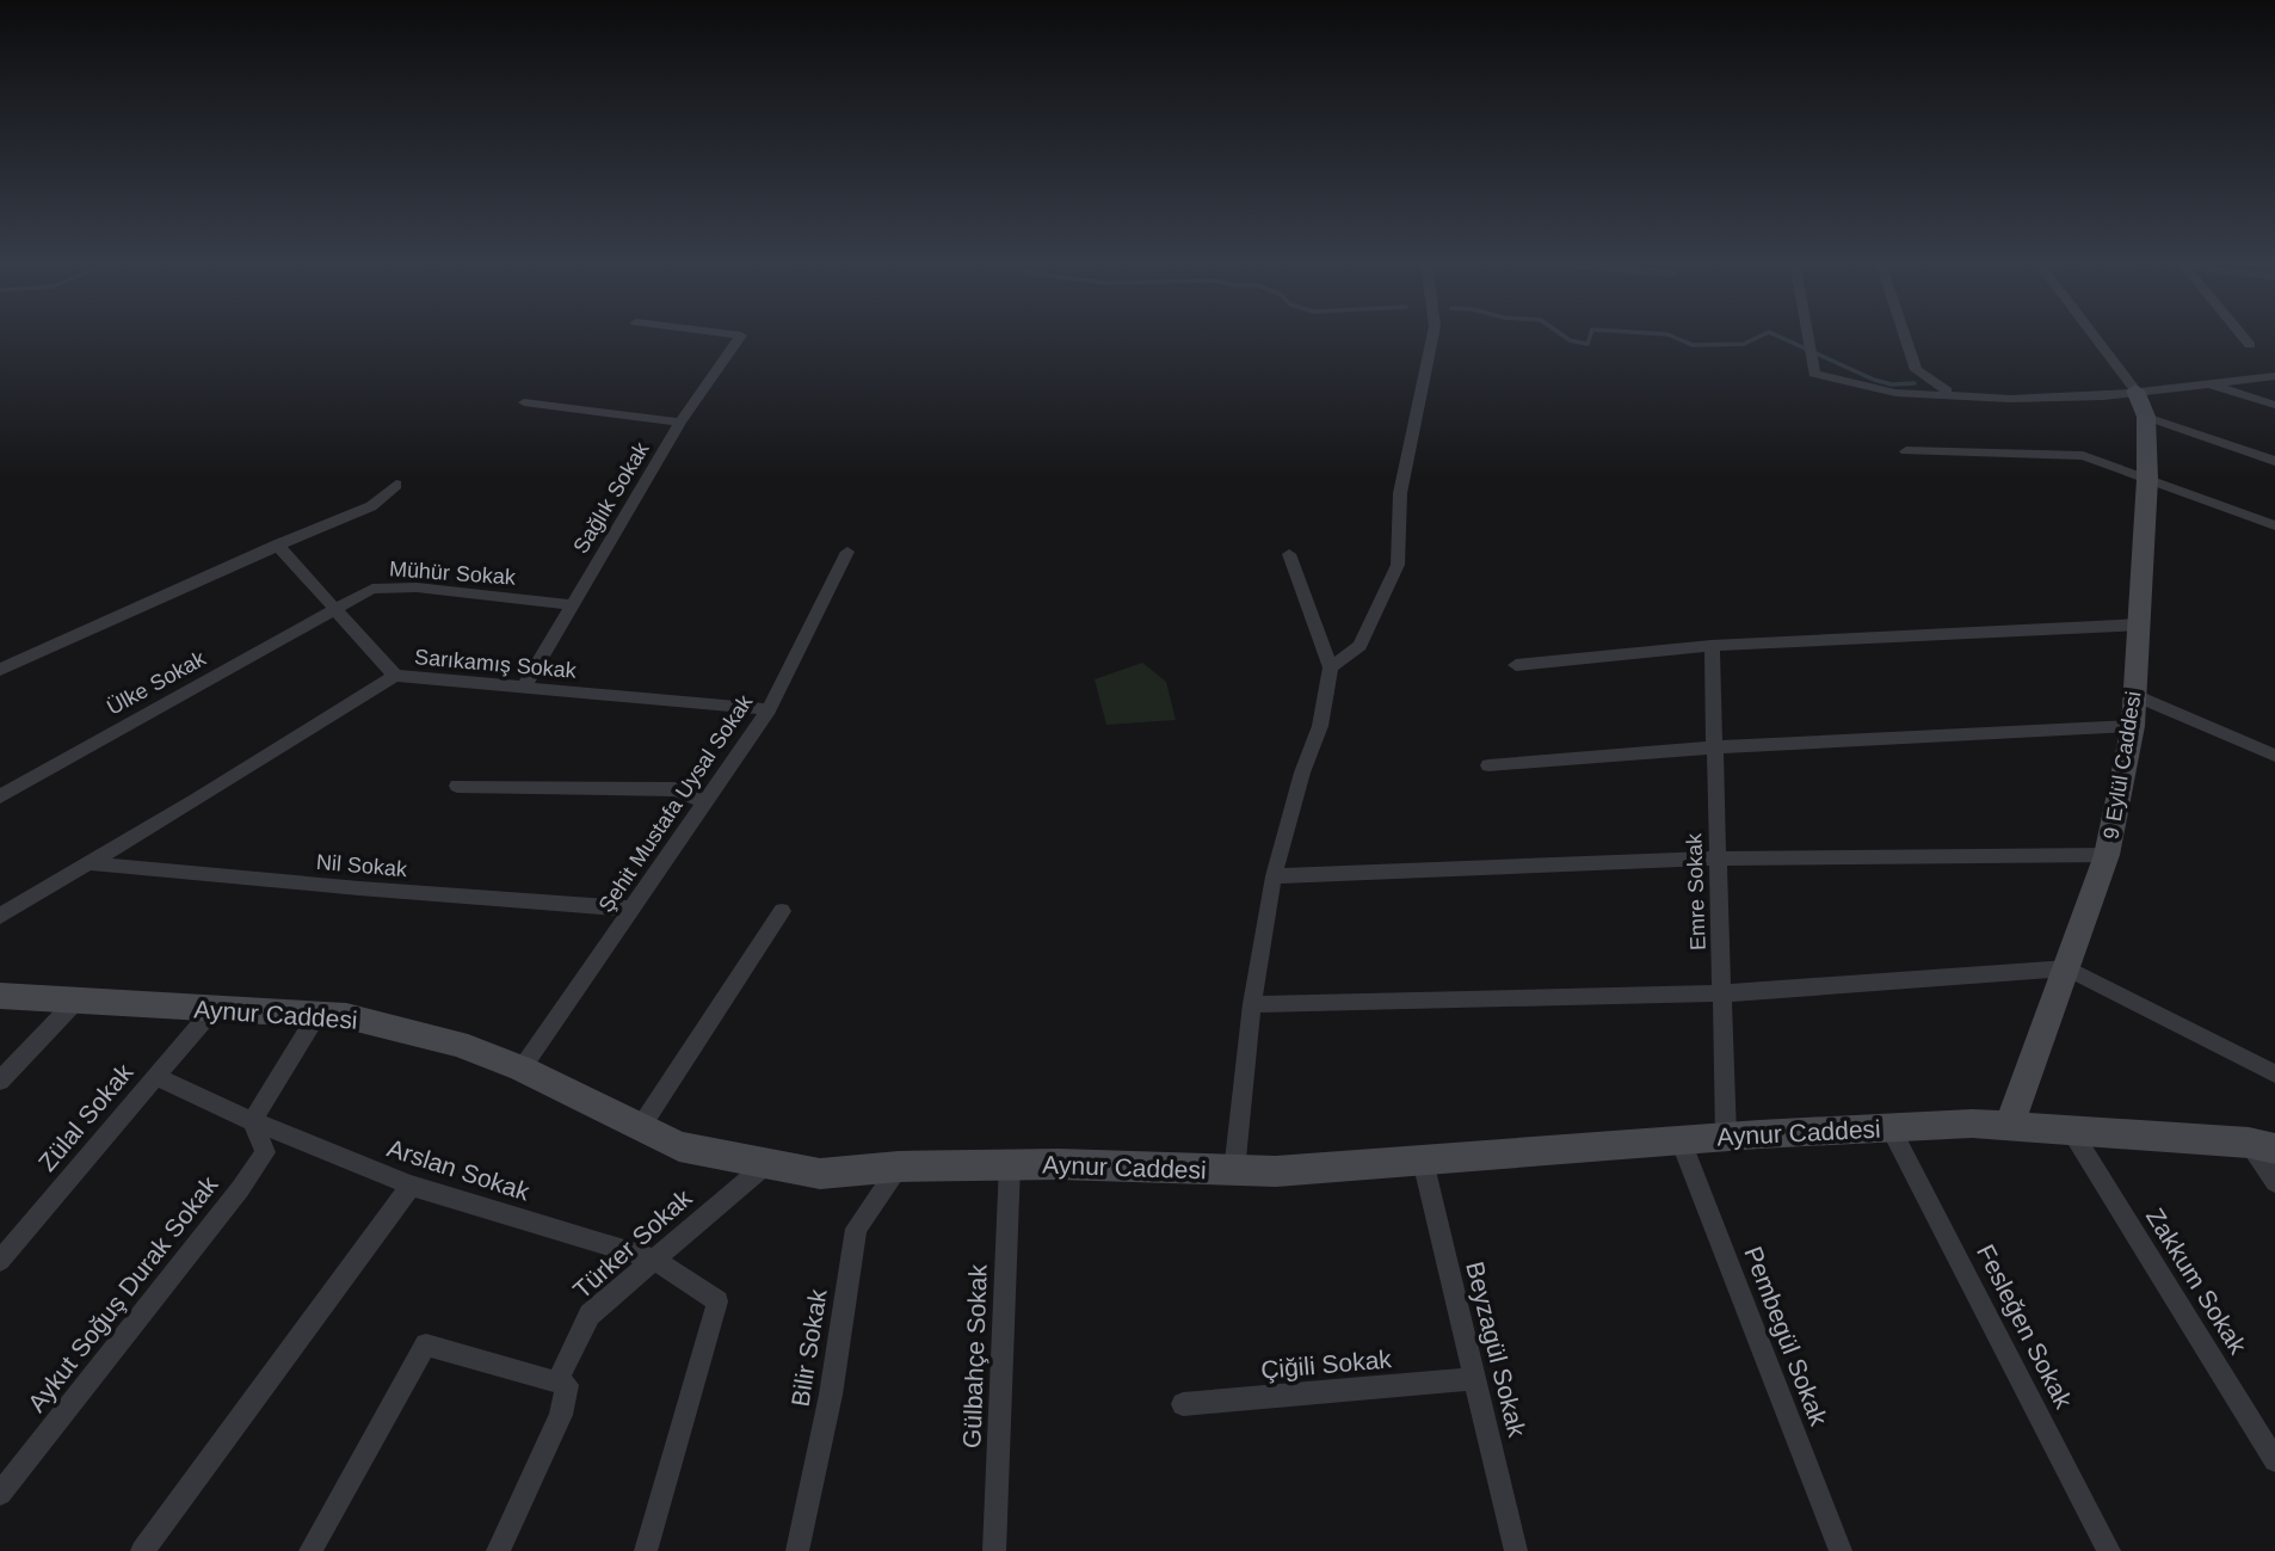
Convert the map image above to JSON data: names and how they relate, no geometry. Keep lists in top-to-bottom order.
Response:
{
  "streets": {
    "street": [
      "Sağlık Sokak",
      "Mühür Sokak",
      "Sarıkamış Sokak",
      "Ülke Sokak",
      "9 Eylül Caddesi",
      "Şehit Mustafa Uysal Sokak",
      "Nil Sokak",
      "Emre Sokak",
      "Aynur Caddesi",
      "Zülal Sokak",
      "Arslan Sokak",
      "Türker Sokak",
      "Zakkum Sokak",
      "Aykut Soğuş Durak Sokak",
      "Fesleğen Sokak",
      "Pembegül Sokak",
      "Bilir Sokak",
      "Beyzagül Sokak",
      "Gülbahçe Sokak",
      "Çiğili Sokak"
    ]
  },
  "crossings": [
    ["Sağlık Sokak", "Mühür Sokak"],
    ["Sağlık Sokak", "Sarıkamış Sokak"],
    ["Mühür Sokak", "Sarıkamış Sokak"],
    ["Mühür Sokak", "Ülke Sokak"],
    ["Sarıkamış Sokak", "Ülke Sokak"],
    ["Sarıkamış Sokak", "Şehit Mustafa Uysal Sokak"],
    ["9 Eylül Caddesi", "Aynur Caddesi"],
    ["Şehit Mustafa Uysal Sokak", "Nil Sokak"],
    ["Şehit Mustafa Uysal Sokak", "Aynur Caddesi"],
    ["Emre Sokak", "Aynur Caddesi"],
    ["Aynur Caddesi", "Zülal Sokak"],
    ["Aynur Caddesi", "Türker Sokak"],
    ["Aynur Caddesi", "Zakkum Sokak"],
    ["Aynur Caddesi", "Fesleğen Sokak"],
    ["Aynur Caddesi", "Pembegül Sokak"],
    ["Aynur Caddesi", "Bilir Sokak"],
    ["Aynur Caddesi", "Beyzagül Sokak"],
    ["Aynur Caddesi", "Gülbahçe Sokak"],
    ["Zülal Sokak", "Arslan Sokak"],
    ["Arslan Sokak", "Türker Sokak"],
    ["Arslan Sokak", "Aykut Soğuş Durak Sokak"],
    ["Beyzagül Sokak", "Çiğili Sokak"]
  ]
}
